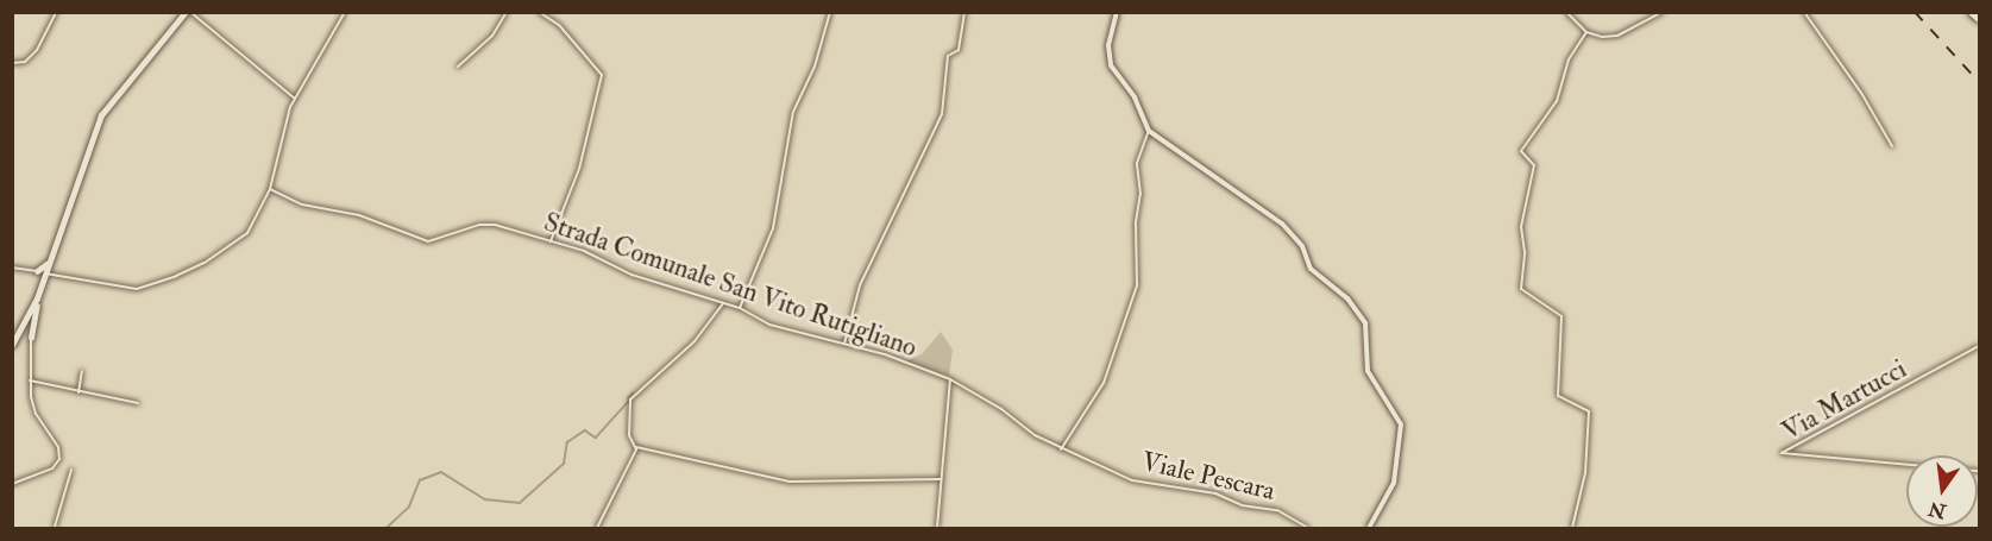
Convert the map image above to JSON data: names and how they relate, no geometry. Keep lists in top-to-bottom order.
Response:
{
  "streets": {
    "street": ["Strada Comunale San Vito Rutigliano", "Via Martucci", "Viale Pescara"]
  },
  "crossings": [
    ["Strada Comunale San Vito Rutigliano", "Viale Pescara"]
  ],
  "north": "bottom"
}
